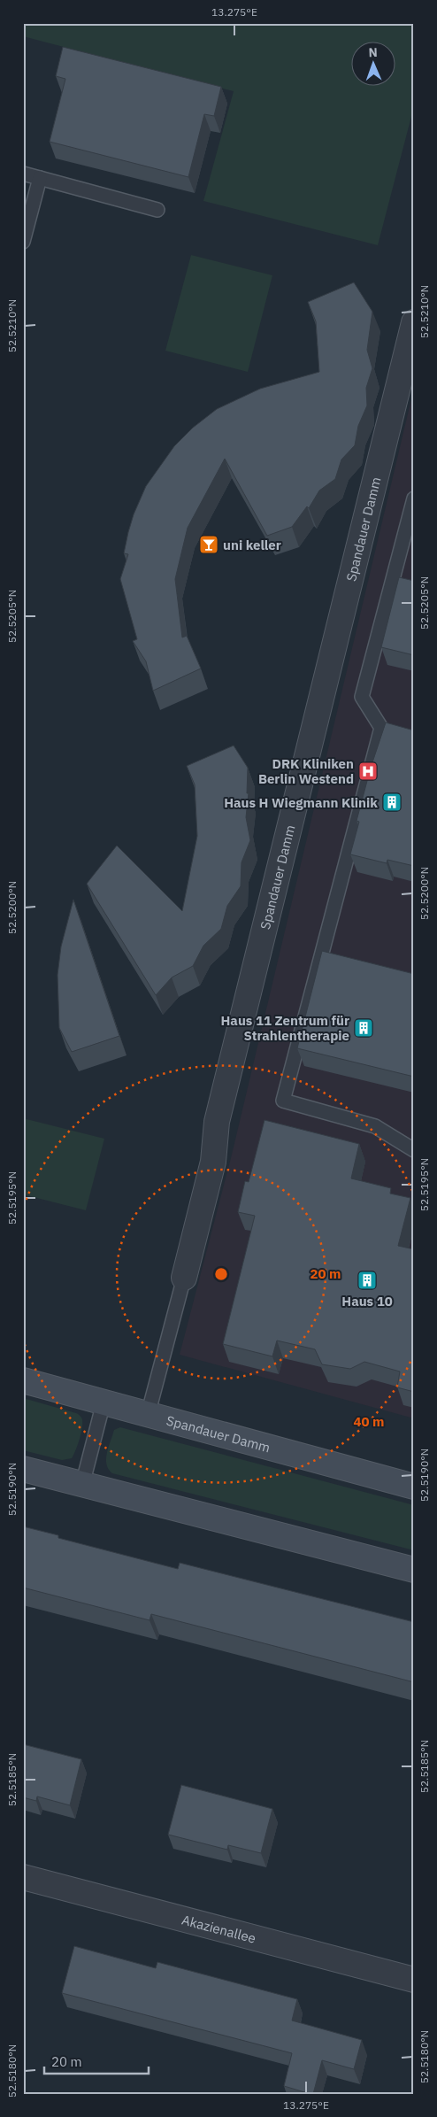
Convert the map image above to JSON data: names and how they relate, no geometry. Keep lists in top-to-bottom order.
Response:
{
  "streets": {
    "main road": ["Spandauer Damm"],
    "street": ["Akazienallee"]
  },
  "places": {
    "bar": ["uni keller"],
    "hospital": ["DRK Kliniken Berlin Westend"],
    "building": ["Haus H Wiegmann Klinik", "Haus 11 Zentrum für Strahlentherapie", "Haus 10"]
  },
  "scale_bar": "20 m",
  "north": "top",
  "coordinates": [
    "13.275°E",
    "52.5210°N",
    "52.5205°N",
    "52.5200°N",
    "52.5195°N",
    "52.5190°N",
    "52.5185°N",
    "52.5180°N"
  ],
  "rings": ["20 m", "40 m"]
}
